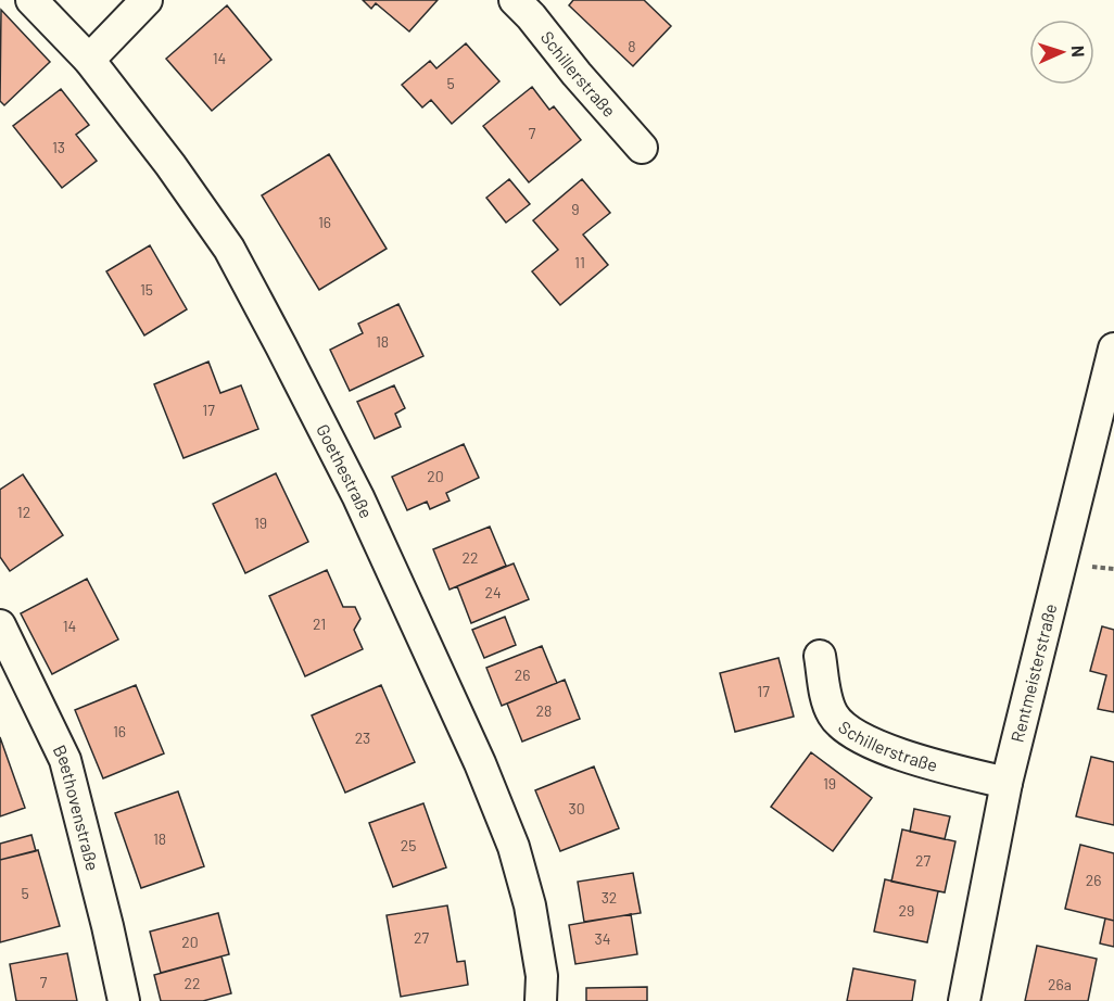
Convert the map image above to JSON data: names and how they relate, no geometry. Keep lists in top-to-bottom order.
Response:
{
  "streets": {
    "street": [
      "Schillerstraße",
      "Goethestraße",
      "Rentmeisterstraße",
      "Beethovenstraße"
    ]
  },
  "crossings": [
    ["Schillerstraße", "Rentmeisterstraße"]
  ],
  "house_numbers": [
    "8",
    "14",
    "5",
    "7",
    "13",
    "9",
    "16",
    "11",
    "15",
    "18",
    "17",
    "20",
    "12",
    "19",
    "22",
    "24",
    "21",
    "14",
    "26",
    "17",
    "28",
    "16",
    "23",
    "19",
    "30",
    "18",
    "25",
    "27",
    "26",
    "5",
    "32",
    "29",
    "27",
    "34",
    "20",
    "7",
    "22",
    "26a"
  ],
  "north": "right"
}
